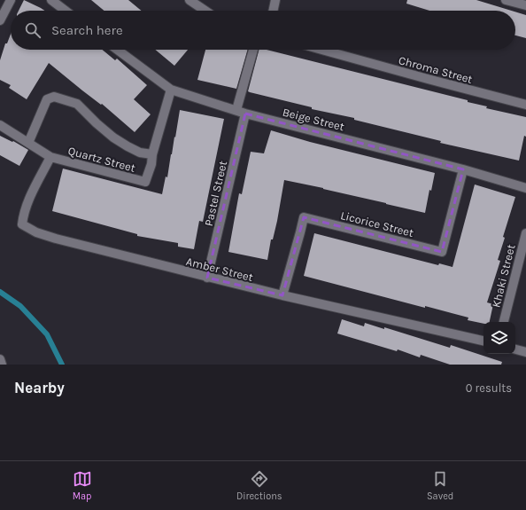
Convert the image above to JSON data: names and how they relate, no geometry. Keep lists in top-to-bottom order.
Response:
{
  "streets": {
    "street": [
      "Chroma Street",
      "Beige Street",
      "Quartz Street",
      "Pastel Street",
      "Licorice Street",
      "Amber Street",
      "Khaki Street"
    ]
  },
  "crossings": [
    ["Beige Street", "Quartz Street"],
    ["Beige Street", "Pastel Street"],
    ["Beige Street", "Licorice Street"],
    ["Quartz Street", "Amber Street"],
    ["Pastel Street", "Amber Street"],
    ["Licorice Street", "Amber Street"]
  ],
  "page": {
    "search": "Search here",
    "heading": ["Nearby", "0 results"],
    "nav": ["Map", "Directions", "Saved"]
  }
}
